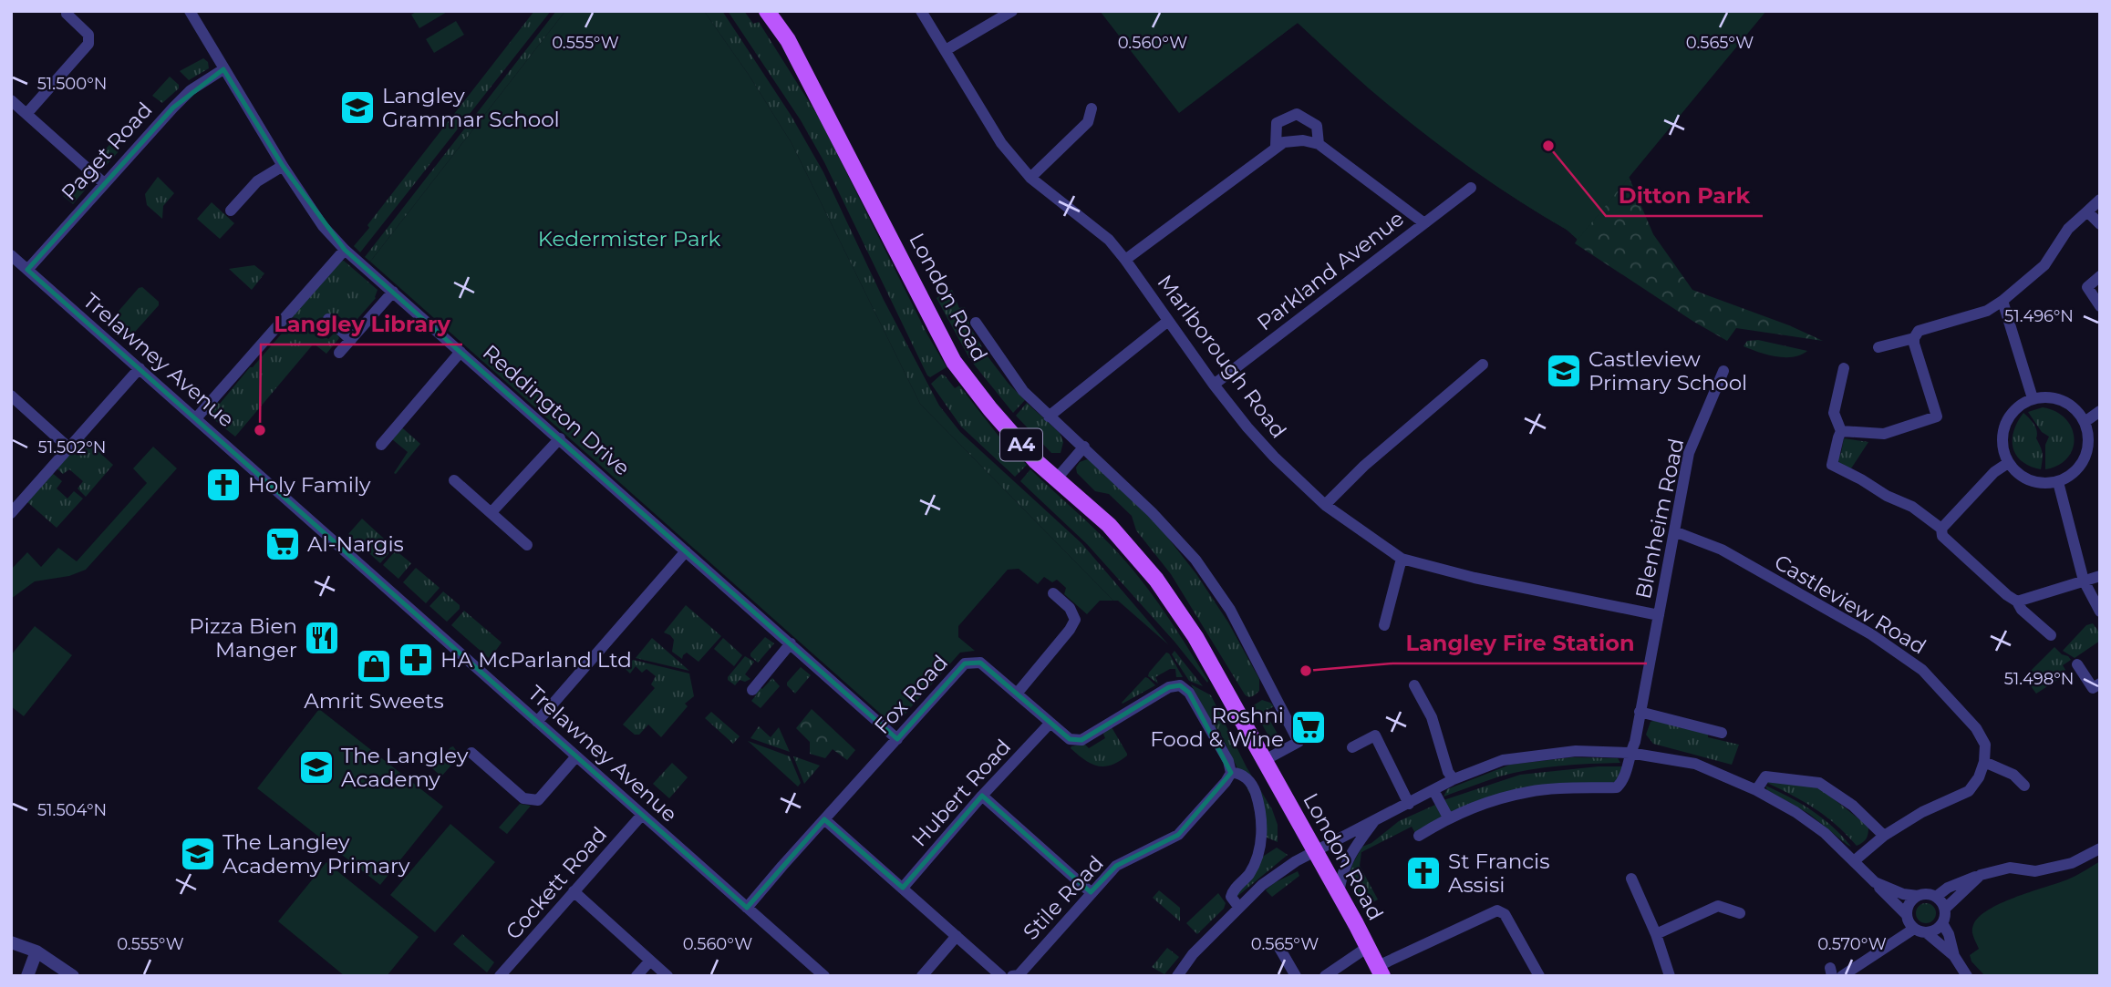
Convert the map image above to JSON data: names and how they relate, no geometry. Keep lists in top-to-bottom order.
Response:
{
  "streets": {
    "main road": ["London Road", "A4"],
    "street": [
      "Paget Road",
      "Parkland Avenue",
      "Marlborough Road",
      "Trelawney Avenue",
      "Reddington Drive",
      "Blenheim Road",
      "Castleview Road",
      "Fox Road",
      "Hubert Road",
      "Cockett Road",
      "Stile Road"
    ]
  },
  "crossings": [
    ["Paget Road", "Trelawney Avenue"],
    ["Paget Road", "Reddington Drive"],
    ["Parkland Avenue", "Marlborough Road"],
    ["Marlborough Road", "Blenheim Road"],
    ["Trelawney Avenue", "Fox Road"],
    ["Trelawney Avenue", "Cockett Road"],
    ["Reddington Drive", "Fox Road"],
    ["Blenheim Road", "Castleview Road"],
    ["Fox Road", "Hubert Road"],
    ["Fox Road", "Stile Road"]
  ],
  "parks": ["Kedermister Park"],
  "places": {
    "school or university": [
      "Langley Grammar School",
      "Castleview Primary School",
      "The Langley Academy",
      "The Langley Academy Primary"
    ],
    "other": ["Ditton Park", "Langley Library", "Langley Fire Station"],
    "church": ["Holy Family", "St Francis Assisi"],
    "supermarket": ["Al-Nargis", "Roshni Food & Wine"],
    "restaurant": ["Pizza Bien Manger"],
    "pharmacy": ["HA McParland Ltd"],
    "shop": ["Amrit Sweets"]
  },
  "coordinates": [
    "0.555°W",
    "0.560°W",
    "0.565°W",
    "51.500°N",
    "51.496°N",
    "51.502°N",
    "51.498°N",
    "51.504°N",
    "0.570°W"
  ]
}
